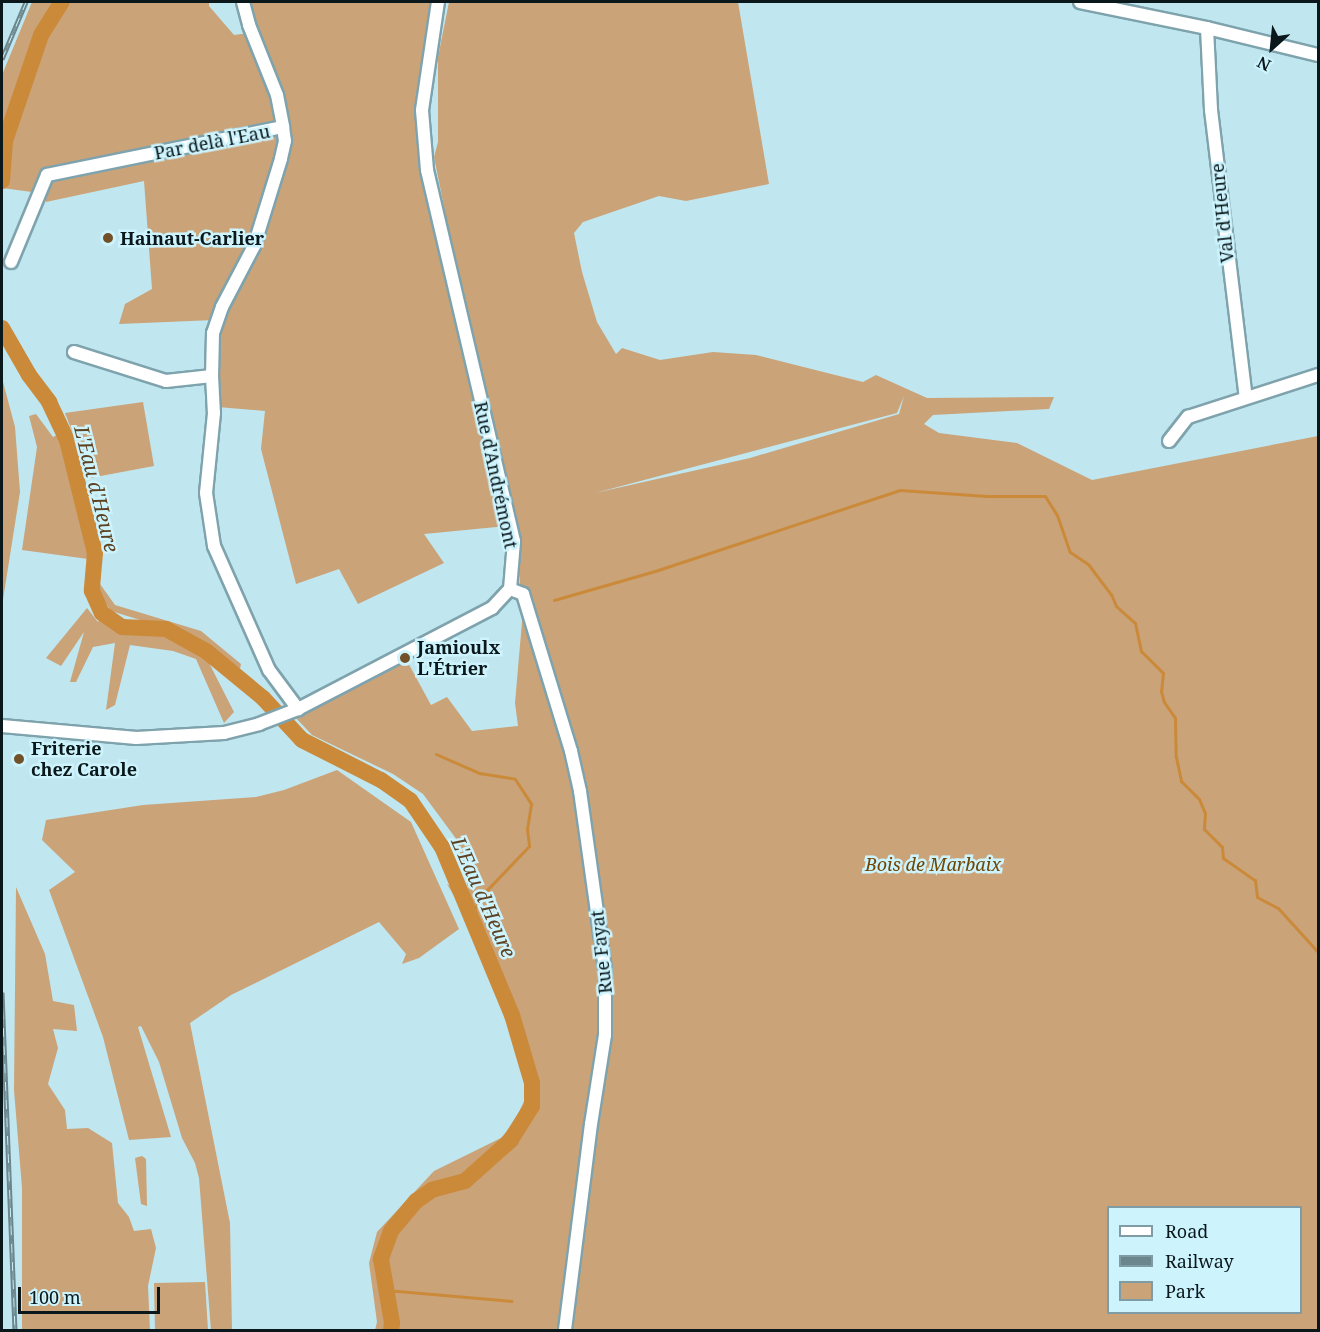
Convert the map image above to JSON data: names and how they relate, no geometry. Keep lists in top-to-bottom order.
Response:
{
  "streets": {
    "street": [
      "Par delà l'Eau",
      "Val d'Heure",
      "Rue d'Andrémont",
      "Rue Fayat"
    ]
  },
  "crossings": [
    ["Rue d'Andrémont", "Rue Fayat"]
  ],
  "water": ["L'Eau d'Heure"],
  "parks": ["Bois de Marbaix"],
  "places": ["Hainaut-Carlier", "Jamioulx L'Étrier", "Friterie chez Carole"],
  "legend": ["Road", "Railway", "Park"],
  "scale_bar": "100 m",
  "north": "bottom left"
}
